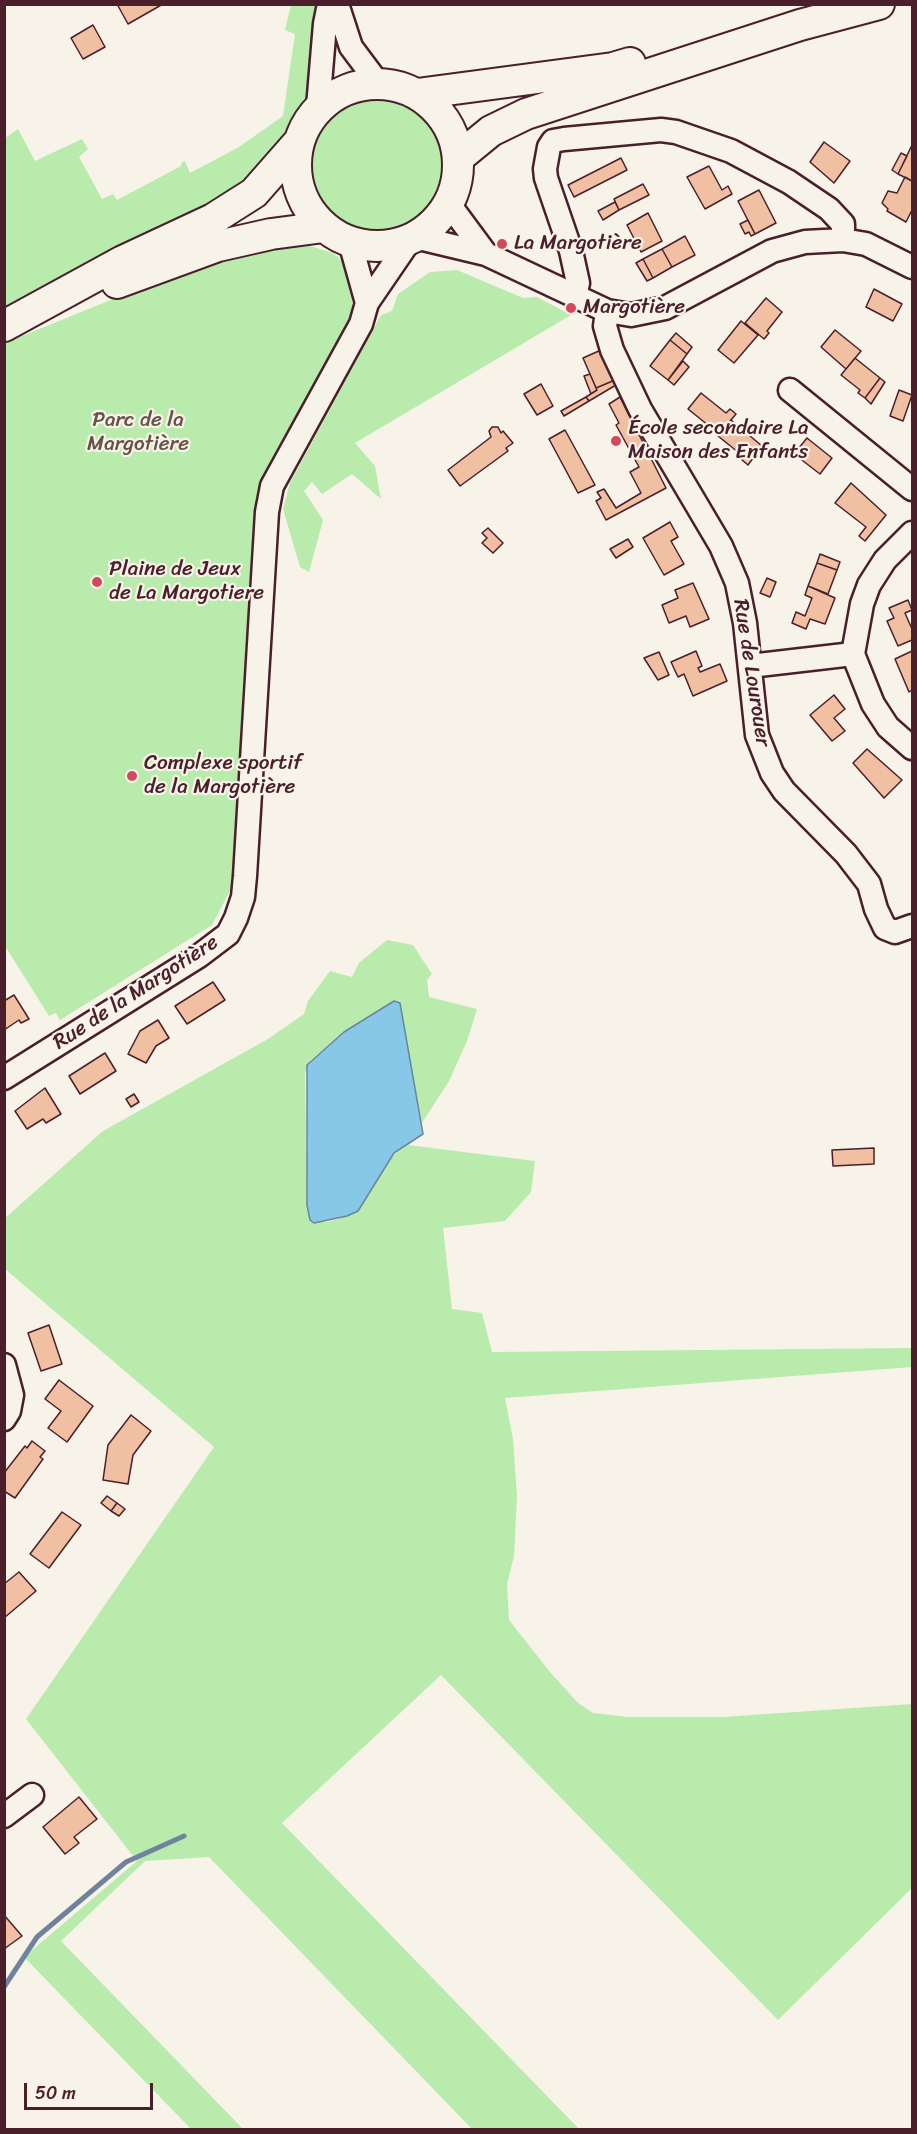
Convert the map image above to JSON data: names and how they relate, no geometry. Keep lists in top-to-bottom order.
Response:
{
  "streets": {
    "street": ["Rue de Lourouer", "Rue de la Margotière"]
  },
  "parks": ["Parc de la Margotière"],
  "places": [
    "La Margotière",
    "Margotière",
    "École secondaire La Maison des Enfants",
    "Plaine de Jeux de La Margotiere",
    "Complexe sportif de la Margotière"
  ],
  "scale_bar": "50 m"
}
